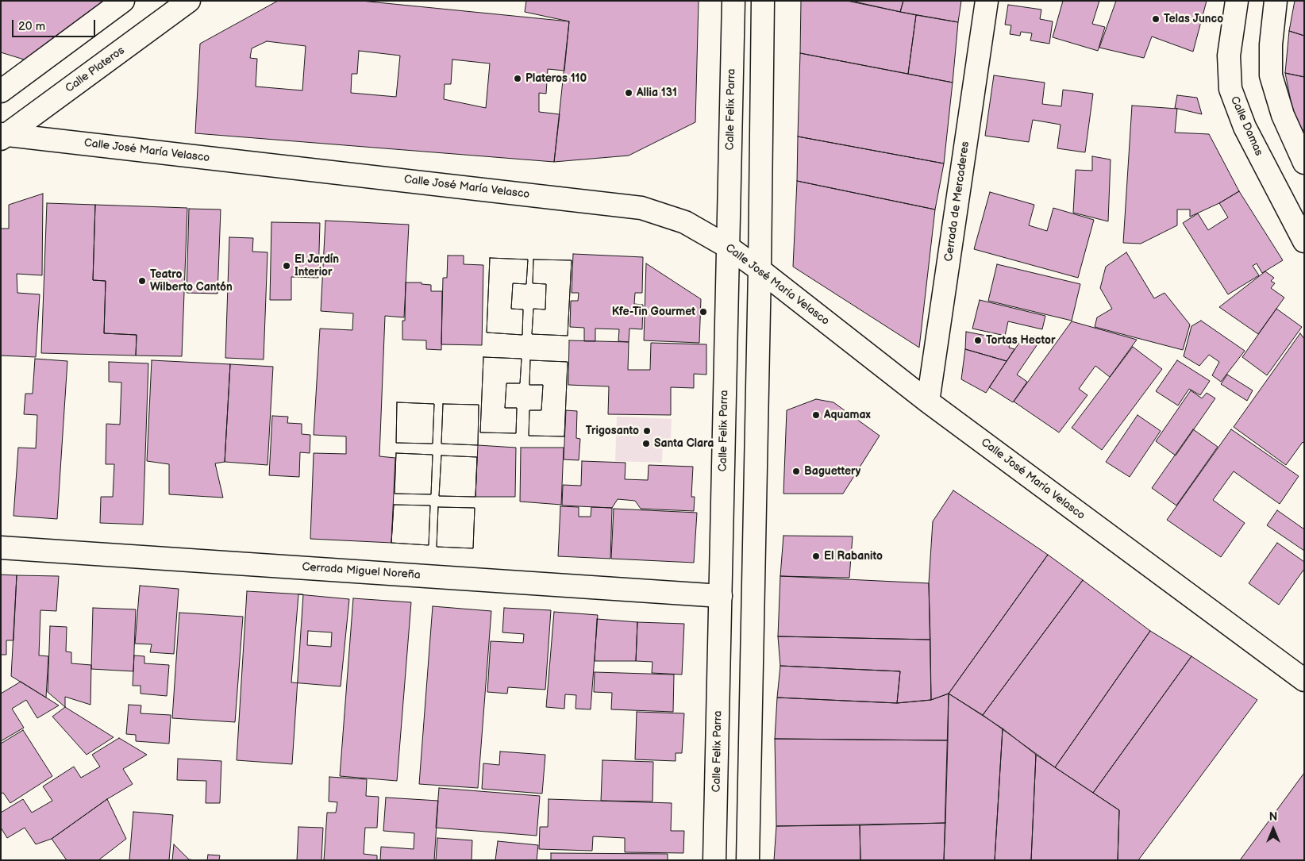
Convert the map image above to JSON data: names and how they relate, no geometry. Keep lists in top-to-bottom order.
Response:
{
  "streets": {
    "street": [
      "Calle Plateros",
      "Calle Felix Parra",
      "Calle Damas",
      "Calle José María Velasco",
      "Cerrada de Mercaderes",
      "Cerrada Miguel Noreña"
    ]
  },
  "crossings": [
    ["Calle Plateros", "Calle José María Velasco"],
    ["Calle Felix Parra", "Calle José María Velasco"],
    ["Calle Felix Parra", "Cerrada Miguel Noreña"],
    ["Calle José María Velasco", "Cerrada de Mercaderes"]
  ],
  "places": [
    "Telas Junco",
    "Plateros 110",
    "Allia 131",
    "El Jardín Interior",
    "Teatro Wilberto Cantón",
    "Kfe-Tin Gourmet",
    "Tortas Hector",
    "Aquamax",
    "Trigosanto",
    "Santa Clara",
    "Baguettery",
    "El Rabanito"
  ],
  "scale_bar": "20 m",
  "north": "top"
}
